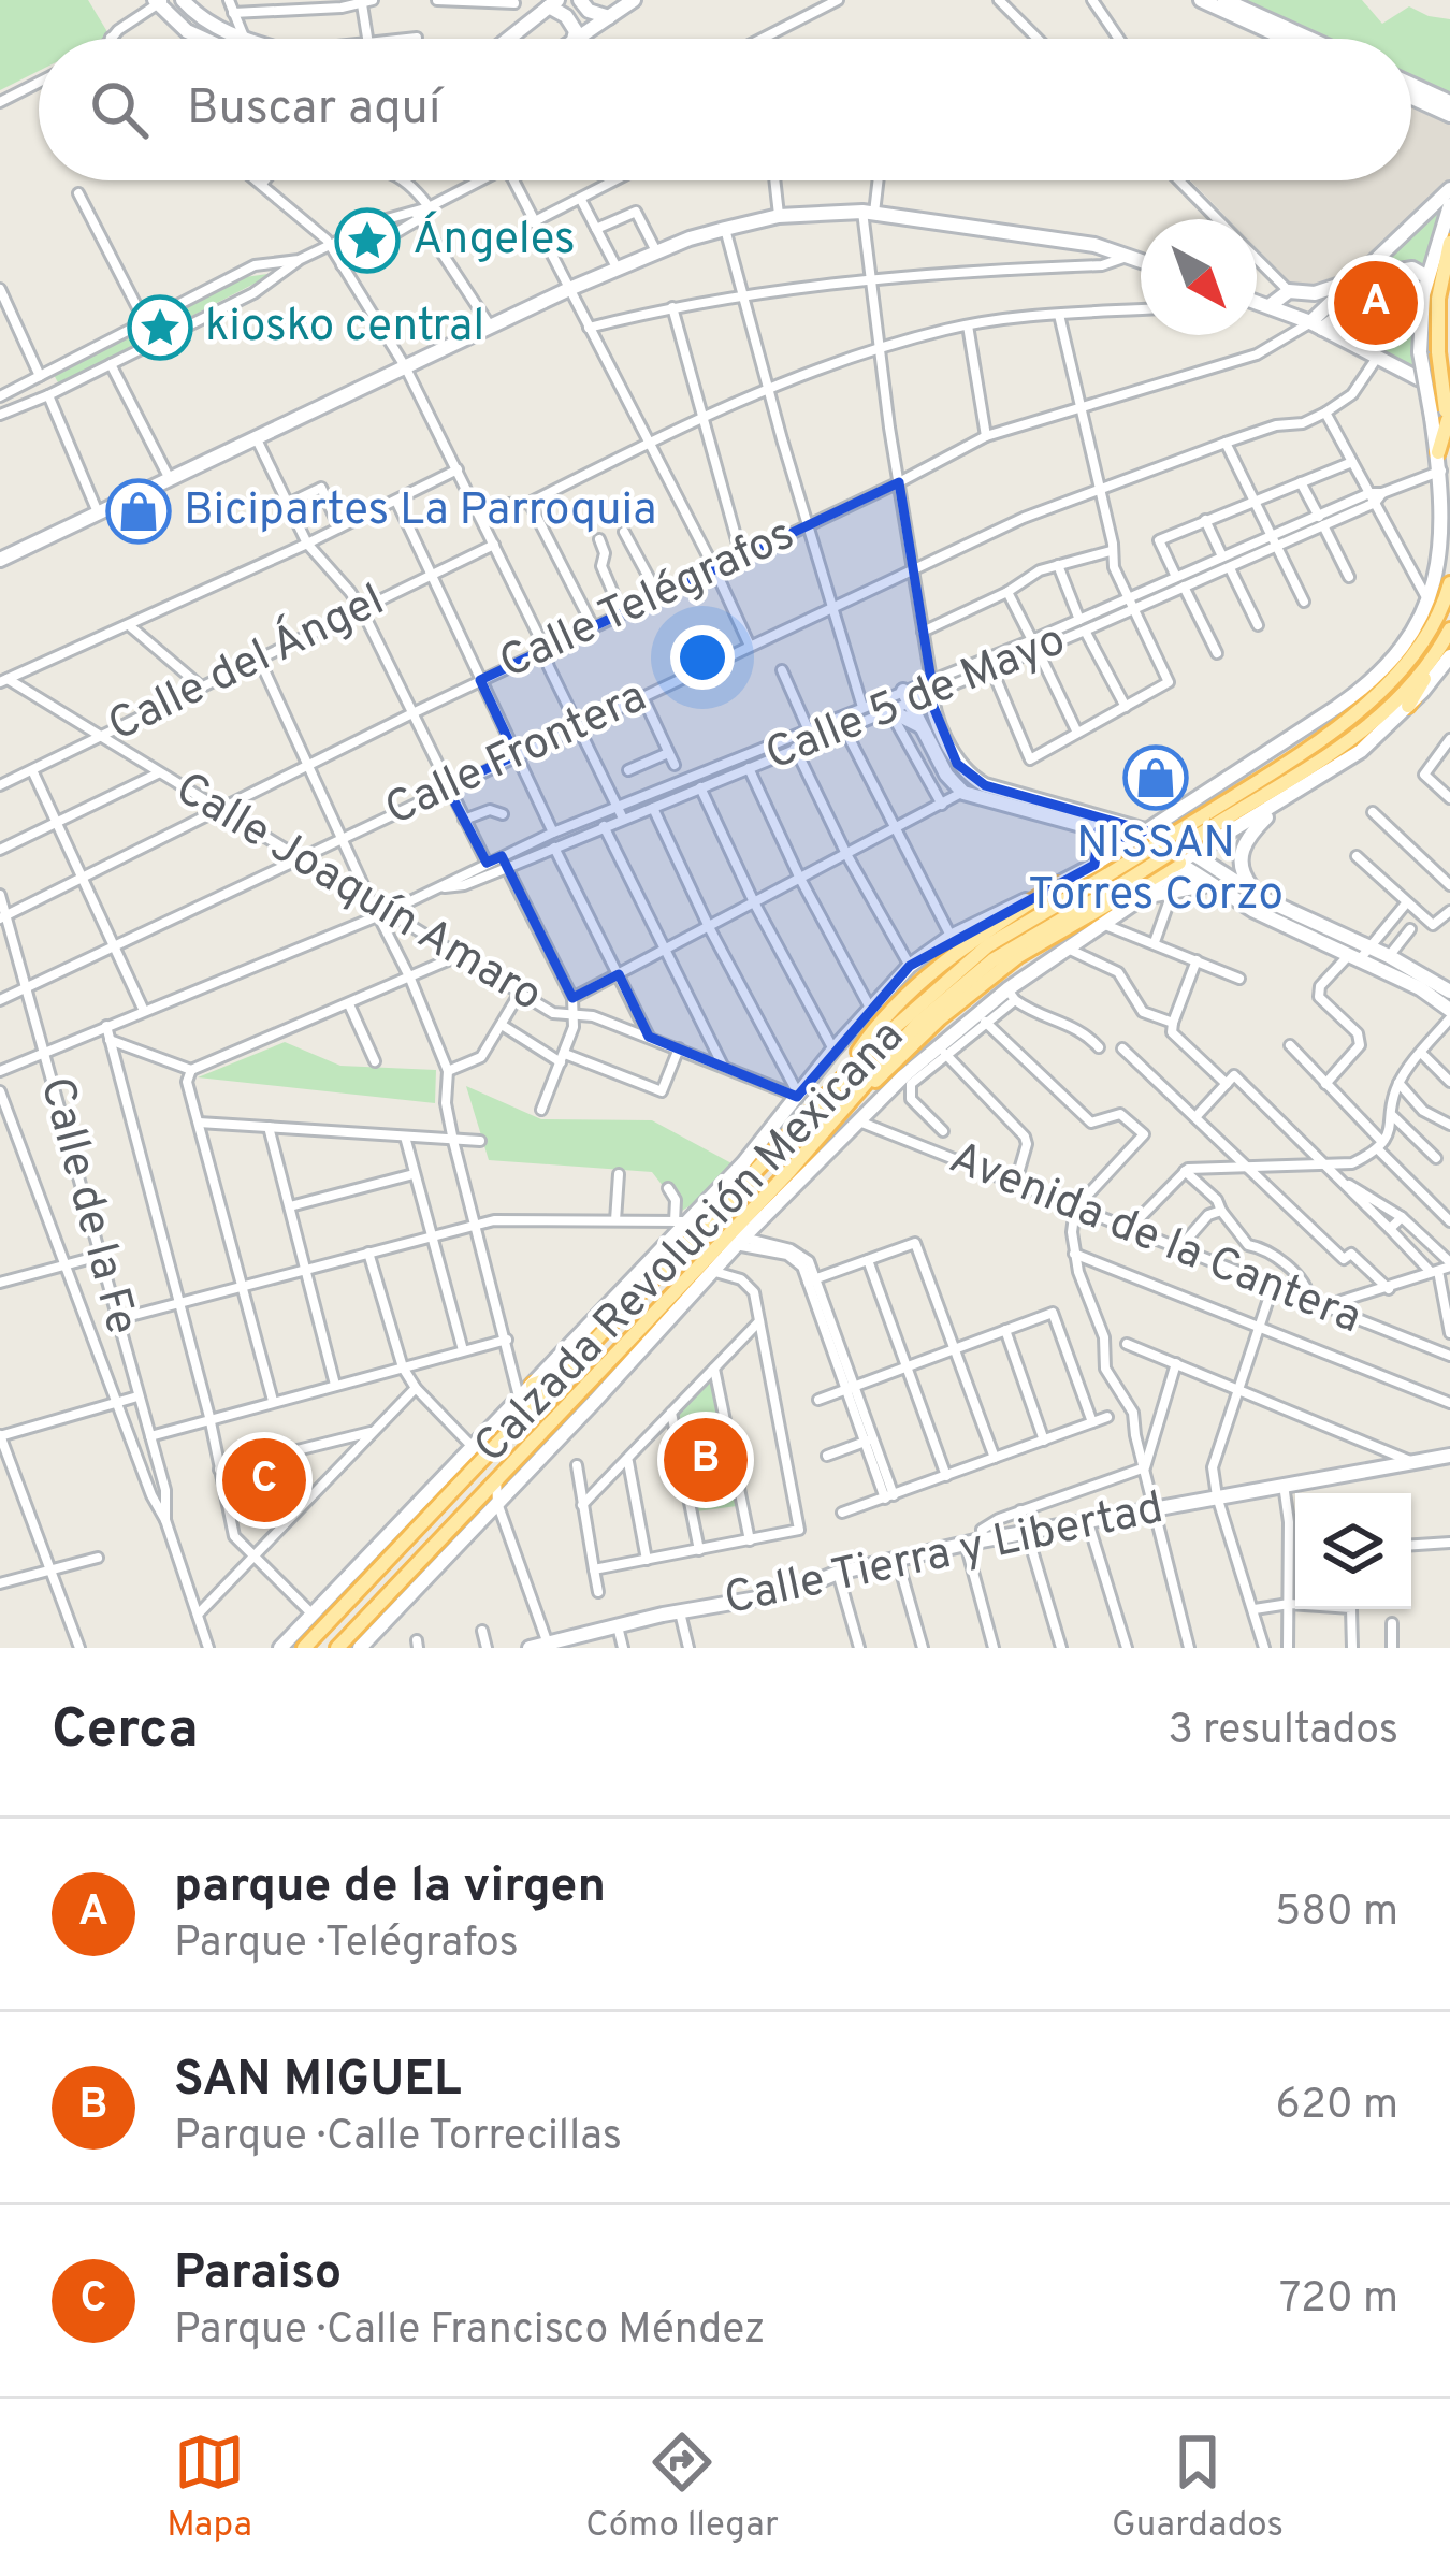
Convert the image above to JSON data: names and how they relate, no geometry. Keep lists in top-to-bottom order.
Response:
{
  "streets": {
    "main road": ["Calzada Revolución Mexicana"],
    "street": [
      "Calle Telégrafos",
      "Calle del Ángel",
      "Calle 5 de Mayo",
      "Calle Frontera",
      "Calle Joaquín Amaro",
      "Calle de la Fe",
      "Avenida de la Cantera",
      "Calle Tierra y Libertad"
    ]
  },
  "crossings": [
    ["Calle Telégrafos", "Calle Joaquín Amaro"],
    ["Calle Telégrafos", "Calle de la Fe"],
    ["Calle del Ángel", "Calle Joaquín Amaro"],
    ["Calle 5 de Mayo", "Calle Joaquín Amaro"],
    ["Calle 5 de Mayo", "Calle de la Fe"],
    ["Calle Frontera", "Calle Joaquín Amaro"],
    ["Calle Frontera", "Calle de la Fe"],
    ["Calle Joaquín Amaro", "Calzada Revolución Mexicana"],
    ["Avenida de la Cantera", "Calzada Revolución Mexicana"]
  ],
  "places": {
    "place": ["Ángeles", "kiosko central"],
    "shop": ["Bicipartes La Parroquia", "NISSAN Torres Corzo"]
  },
  "north": "bottom right",
  "page": {
    "search": "Buscar aquí",
    "pins": ["A", "B", "C"],
    "heading": ["Cerca", "3 resultados"],
    "list": [
      {
        "mark": "A",
        "name": "parque de la virgen",
        "note": "Parque · Telégrafos",
        "value": "580 m"
      },
      {
        "mark": "B",
        "name": "SAN MIGUEL",
        "note": "Parque · Calle Torrecillas",
        "value": "620 m"
      },
      {
        "mark": "C",
        "name": "Paraiso",
        "note": "Parque · Calle Francisco Méndez",
        "value": "720 m"
      }
    ],
    "nav": ["Mapa", "Cómo llegar", "Guardados"]
  }
}
